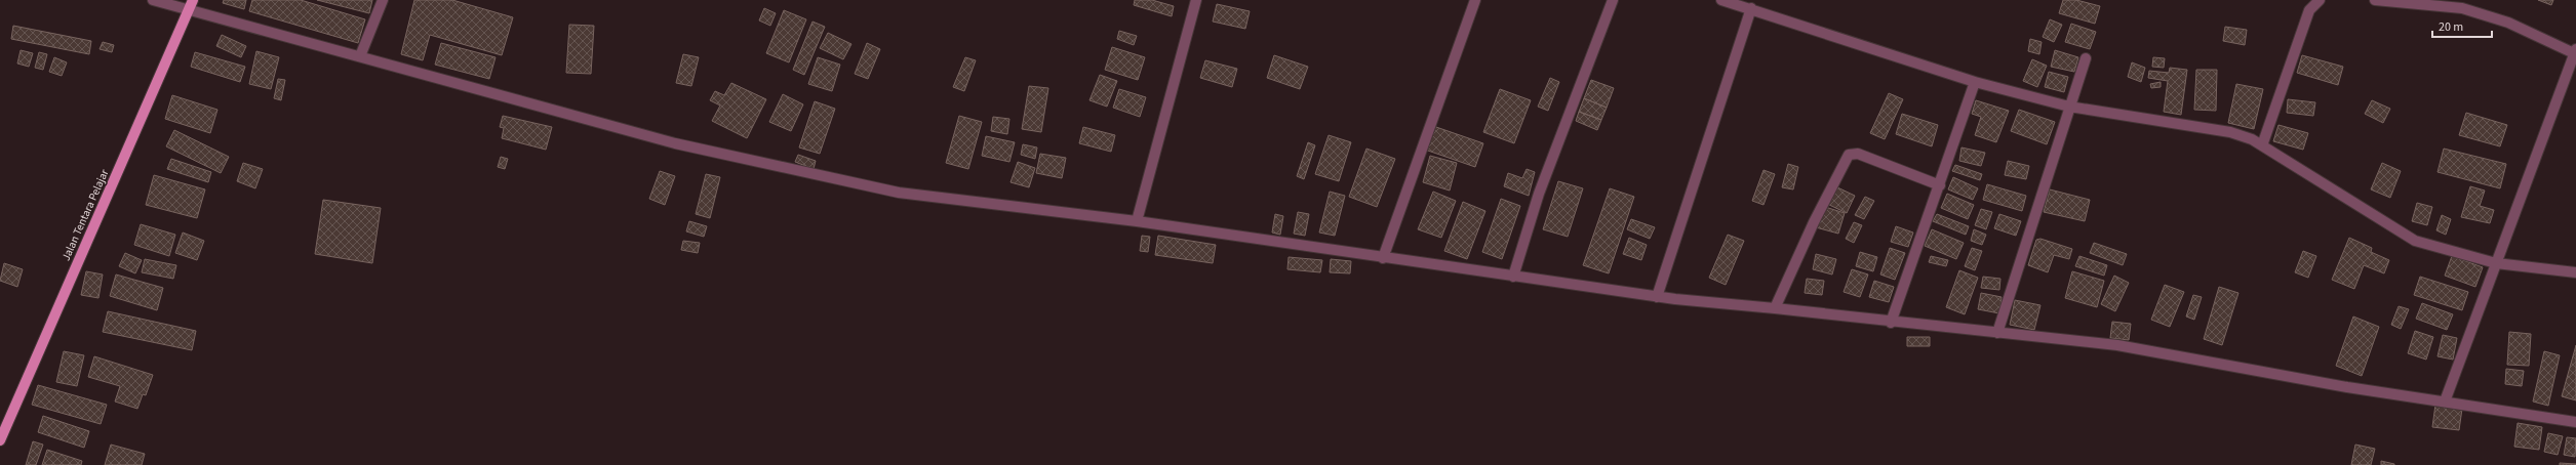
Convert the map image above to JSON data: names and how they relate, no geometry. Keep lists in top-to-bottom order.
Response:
{
  "streets": {
    "main road": ["Jalan Tentara Pelajar"]
  },
  "scale_bar": "20 m"
}
